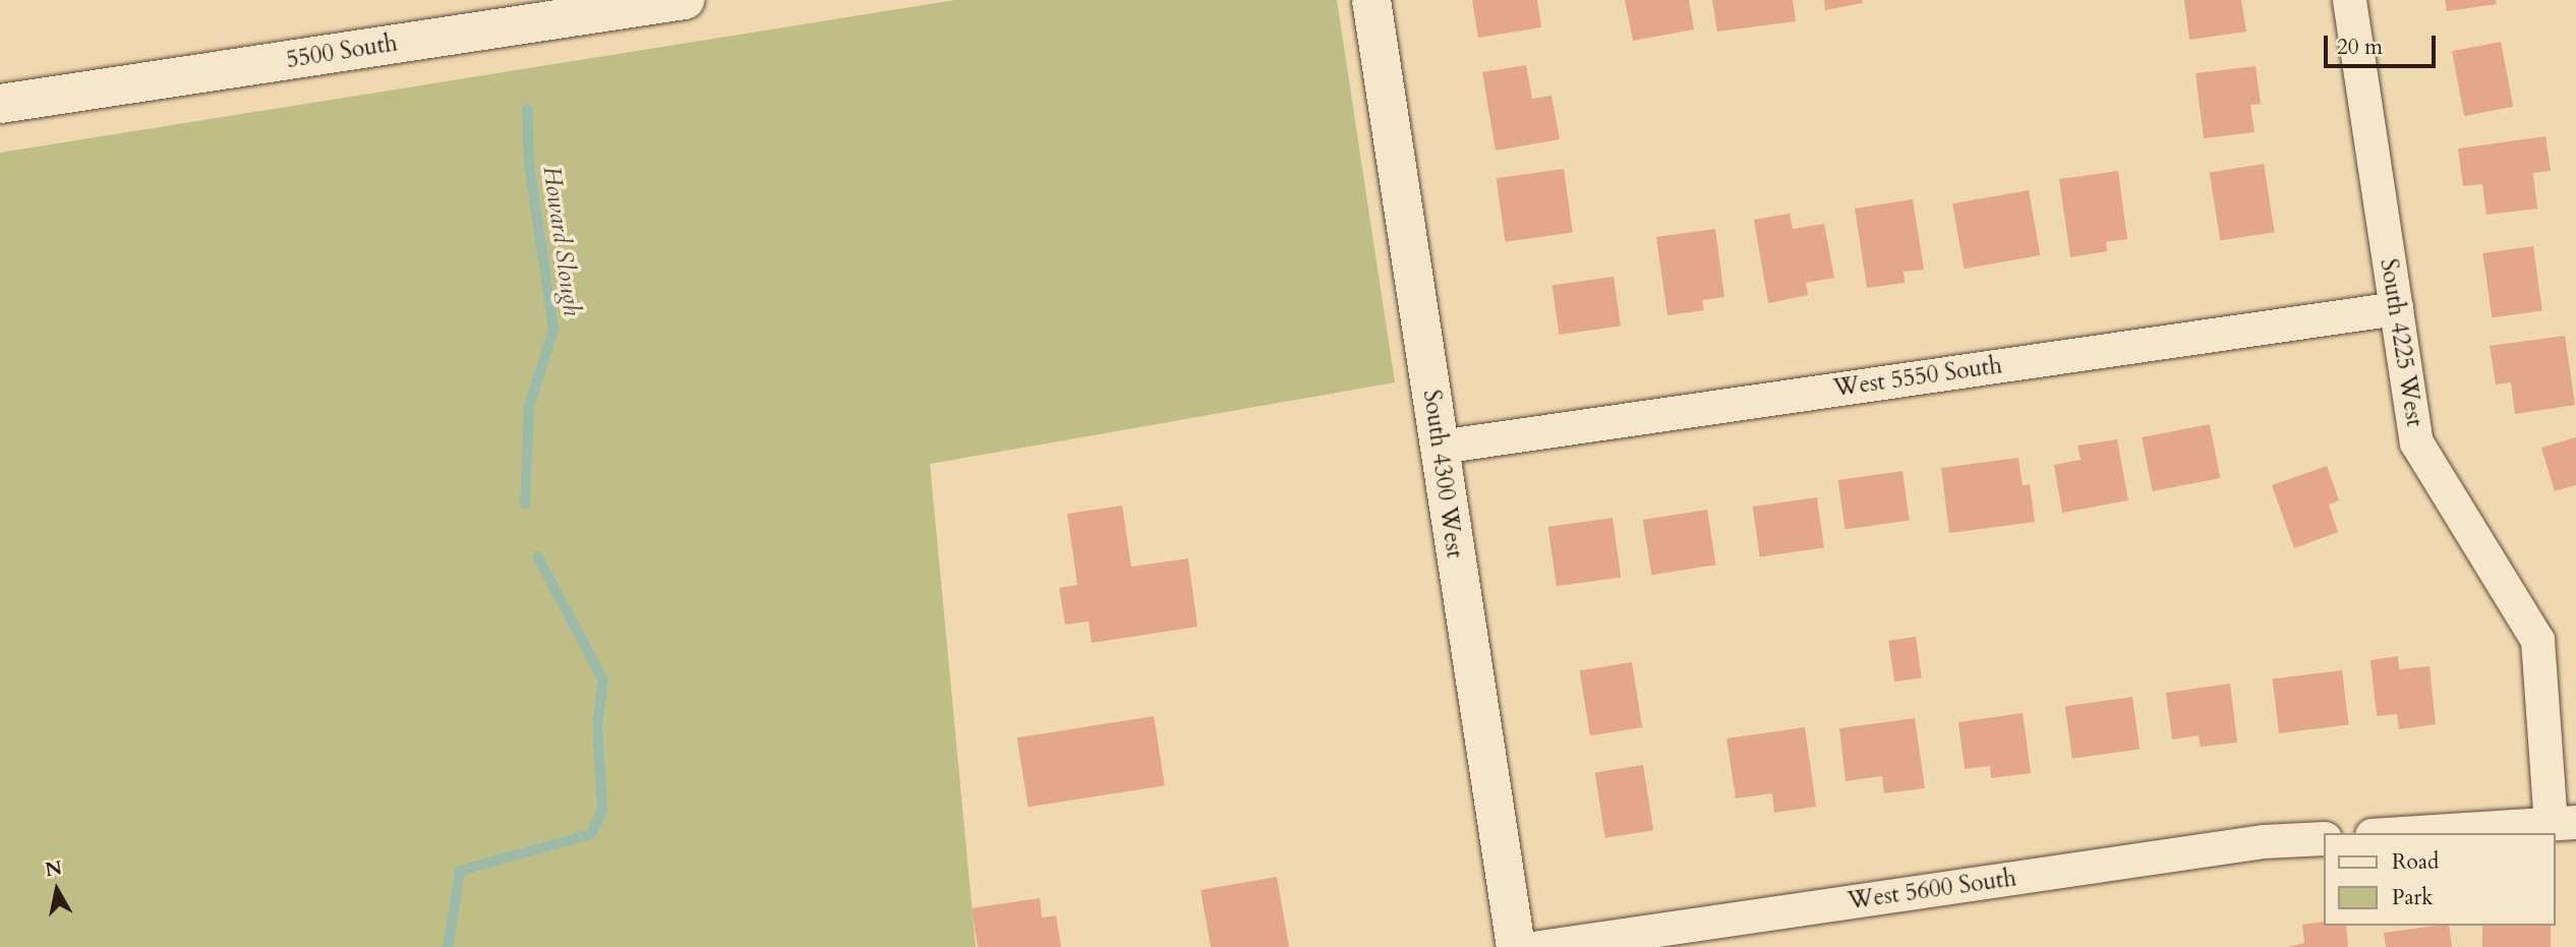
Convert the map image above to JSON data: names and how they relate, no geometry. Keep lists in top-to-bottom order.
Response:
{
  "streets": {
    "main road": ["5500 South", "South 4300 West"],
    "street": ["South 4225 West", "West 5550 South", "West 5600 South"]
  },
  "crossings": [
    ["South 4225 West", "West 5550 South"],
    ["West 5550 South", "South 4300 West"]
  ],
  "water": ["Howard Slough"],
  "legend": ["Road", "Park"],
  "scale_bar": "20 m",
  "north": "top"
}
